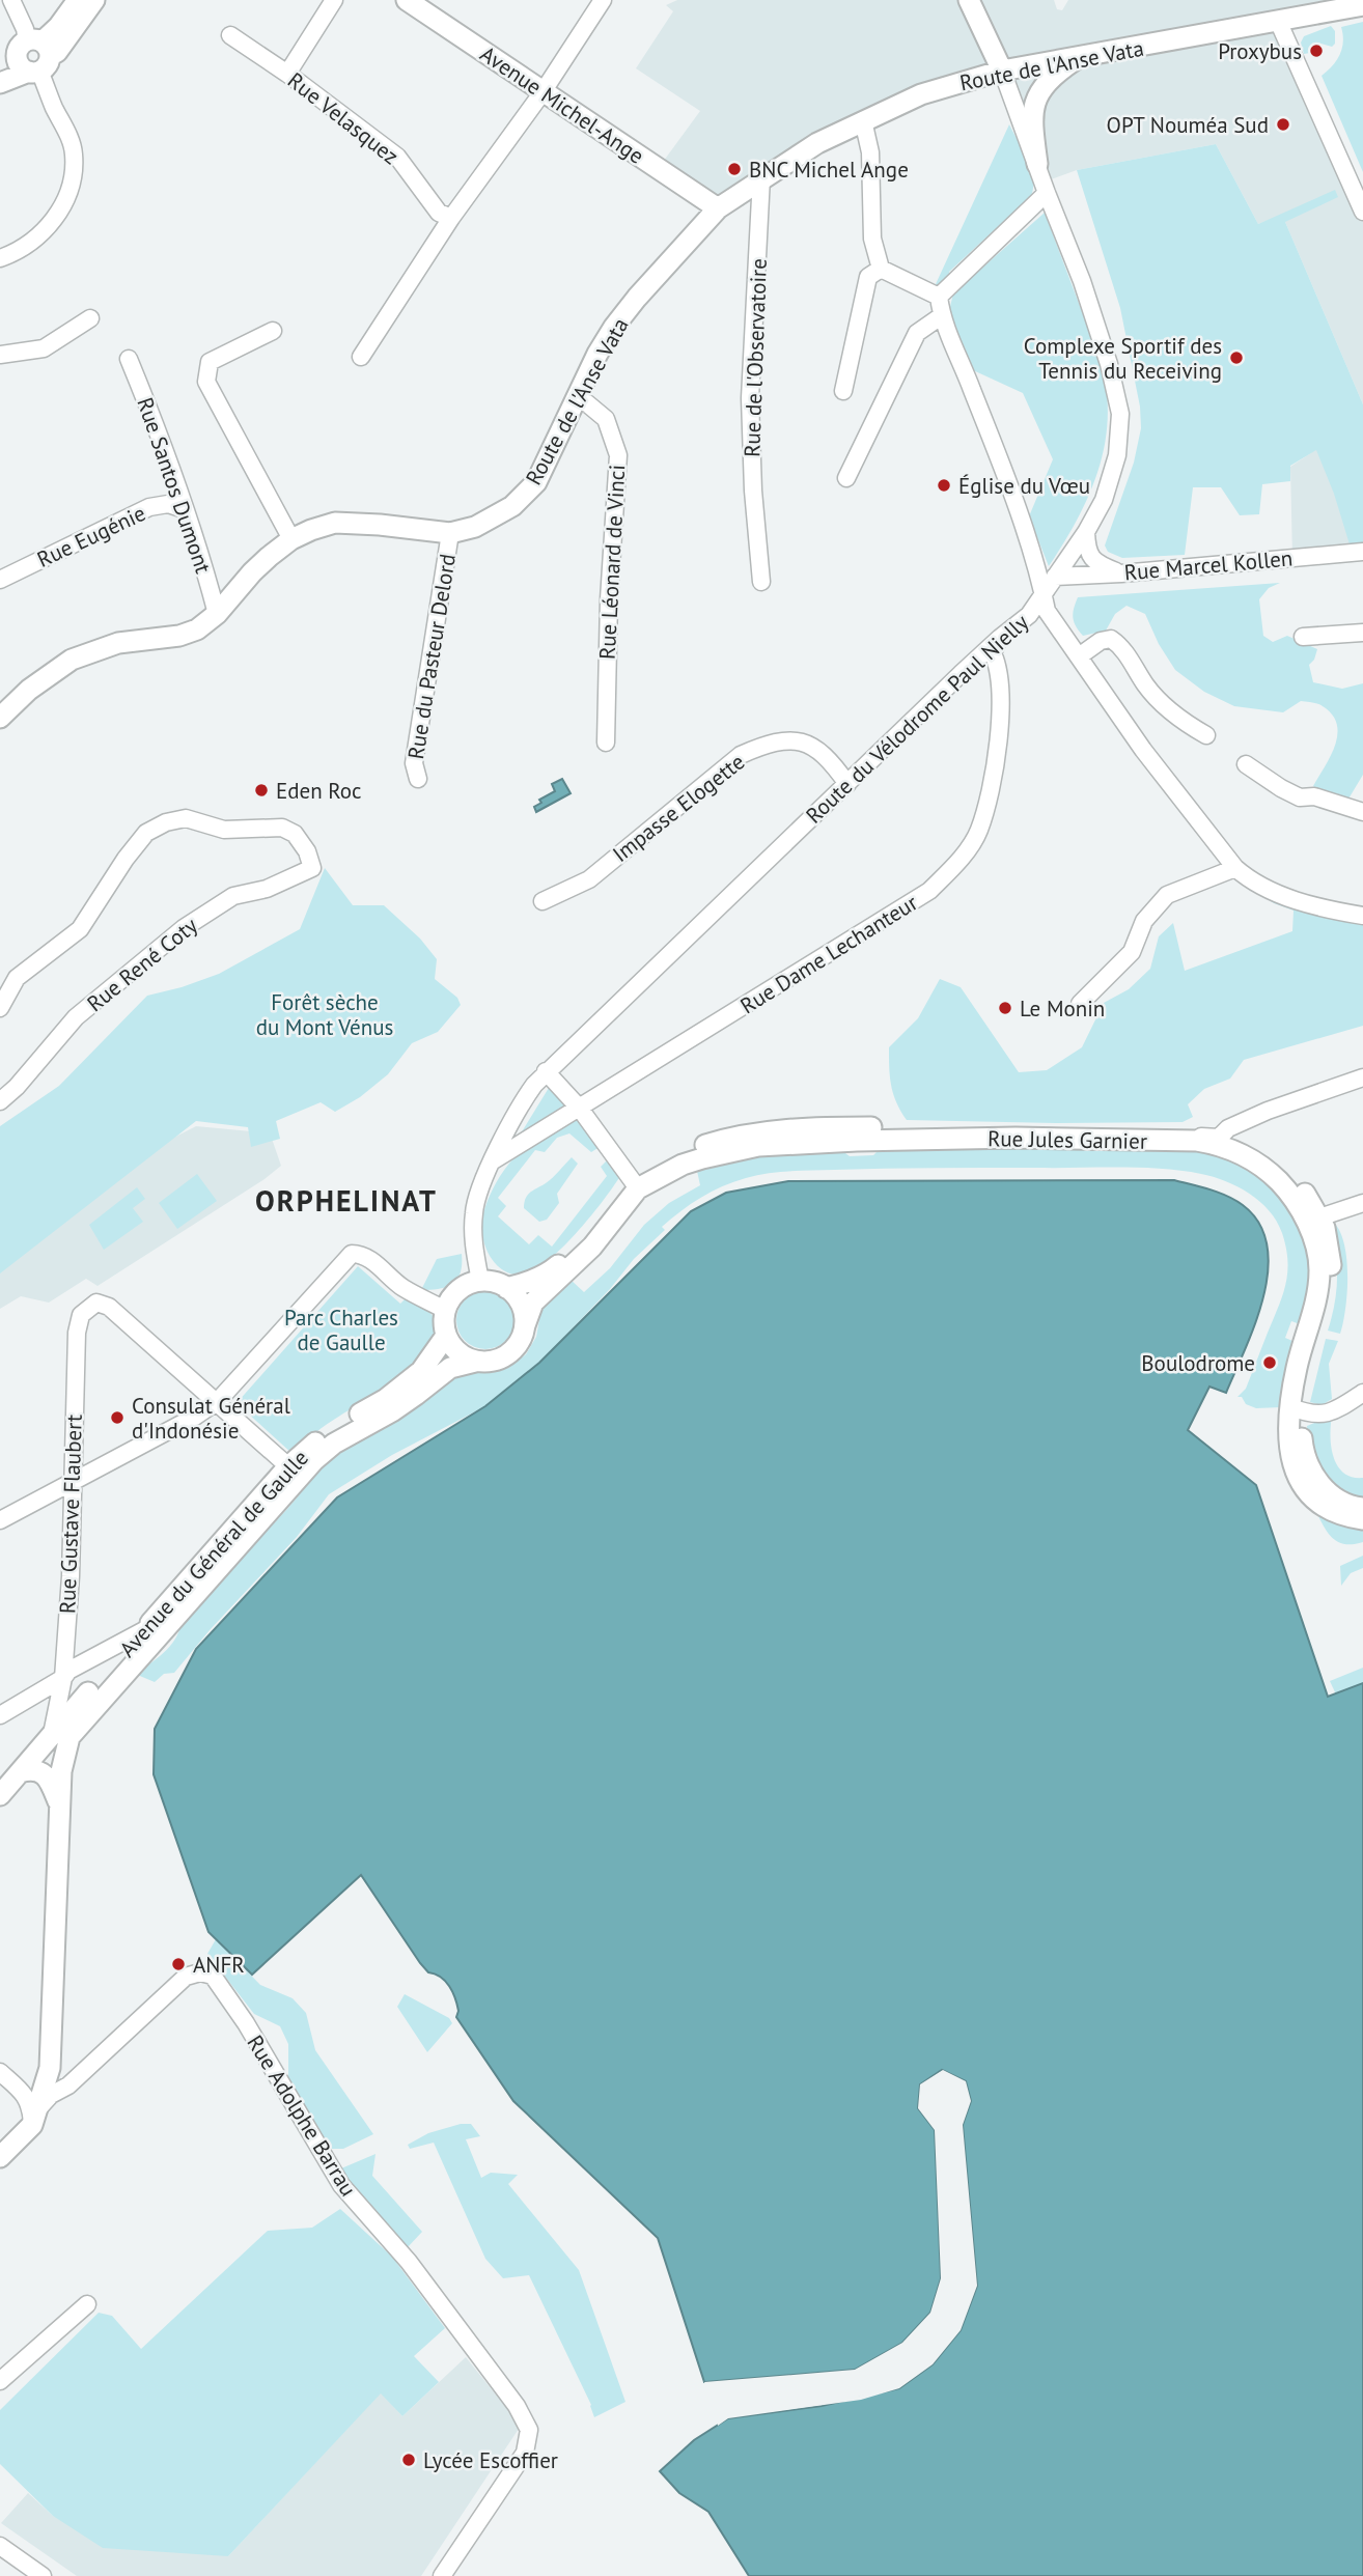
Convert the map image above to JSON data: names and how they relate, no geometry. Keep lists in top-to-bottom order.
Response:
{
  "streets": {
    "main road": [
      "Route de l'Anse Vata",
      "Avenue Michel-Ange",
      "Rue Jules Garnier",
      "Rue Gustave Flaubert",
      "Avenue du Général de Gaulle"
    ],
    "street": [
      "Rue Velasquez",
      "Rue de l'Observatoire",
      "Rue Santos Dumont",
      "Rue Eugénie",
      "Rue Léonard de Vinci",
      "Rue Marcel Kollen",
      "Rue du Pasteur Delord",
      "Route du Vélodrome Paul Nielly",
      "Impasse Elogette",
      "Rue Dame Lechanteur",
      "Rue René Coty",
      "Rue Adolphe Barrau"
    ]
  },
  "crossings": [
    ["Route de l'Anse Vata", "Avenue Michel-Ange"],
    ["Route de l'Anse Vata", "Rue de l'Observatoire"],
    ["Route de l'Anse Vata", "Rue Santos Dumont"],
    ["Route de l'Anse Vata", "Rue Léonard de Vinci"],
    ["Route de l'Anse Vata", "Rue du Pasteur Delord"],
    ["Route de l'Anse Vata", "Route du Vélodrome Paul Nielly"],
    ["Rue Santos Dumont", "Rue Eugénie"],
    ["Rue Marcel Kollen", "Route du Vélodrome Paul Nielly"],
    ["Route du Vélodrome Paul Nielly", "Impasse Elogette"],
    ["Route du Vélodrome Paul Nielly", "Rue Dame Lechanteur"],
    ["Route du Vélodrome Paul Nielly", "Rue Jules Garnier"],
    ["Route du Vélodrome Paul Nielly", "Avenue du Général de Gaulle"],
    ["Rue Jules Garnier", "Avenue du Général de Gaulle"],
    ["Rue Gustave Flaubert", "Avenue du Général de Gaulle"],
    ["Rue Gustave Flaubert", "Rue Adolphe Barrau"]
  ],
  "districts": ["ORPHELINAT"],
  "parks": ["Forêt sèche du Mont Vénus", "Parc Charles de Gaulle"],
  "places": [
    "Proxybus",
    "OPT Nouméa Sud",
    "BNC Michel Ange",
    "Complexe Sportif des Tennis du Receiving",
    "Église du Vœu",
    "Eden Roc",
    "Le Monin",
    "Boulodrome",
    "Consulat Général d'Indonésie",
    "ANFR",
    "Lycée Escoffier"
  ]
}
